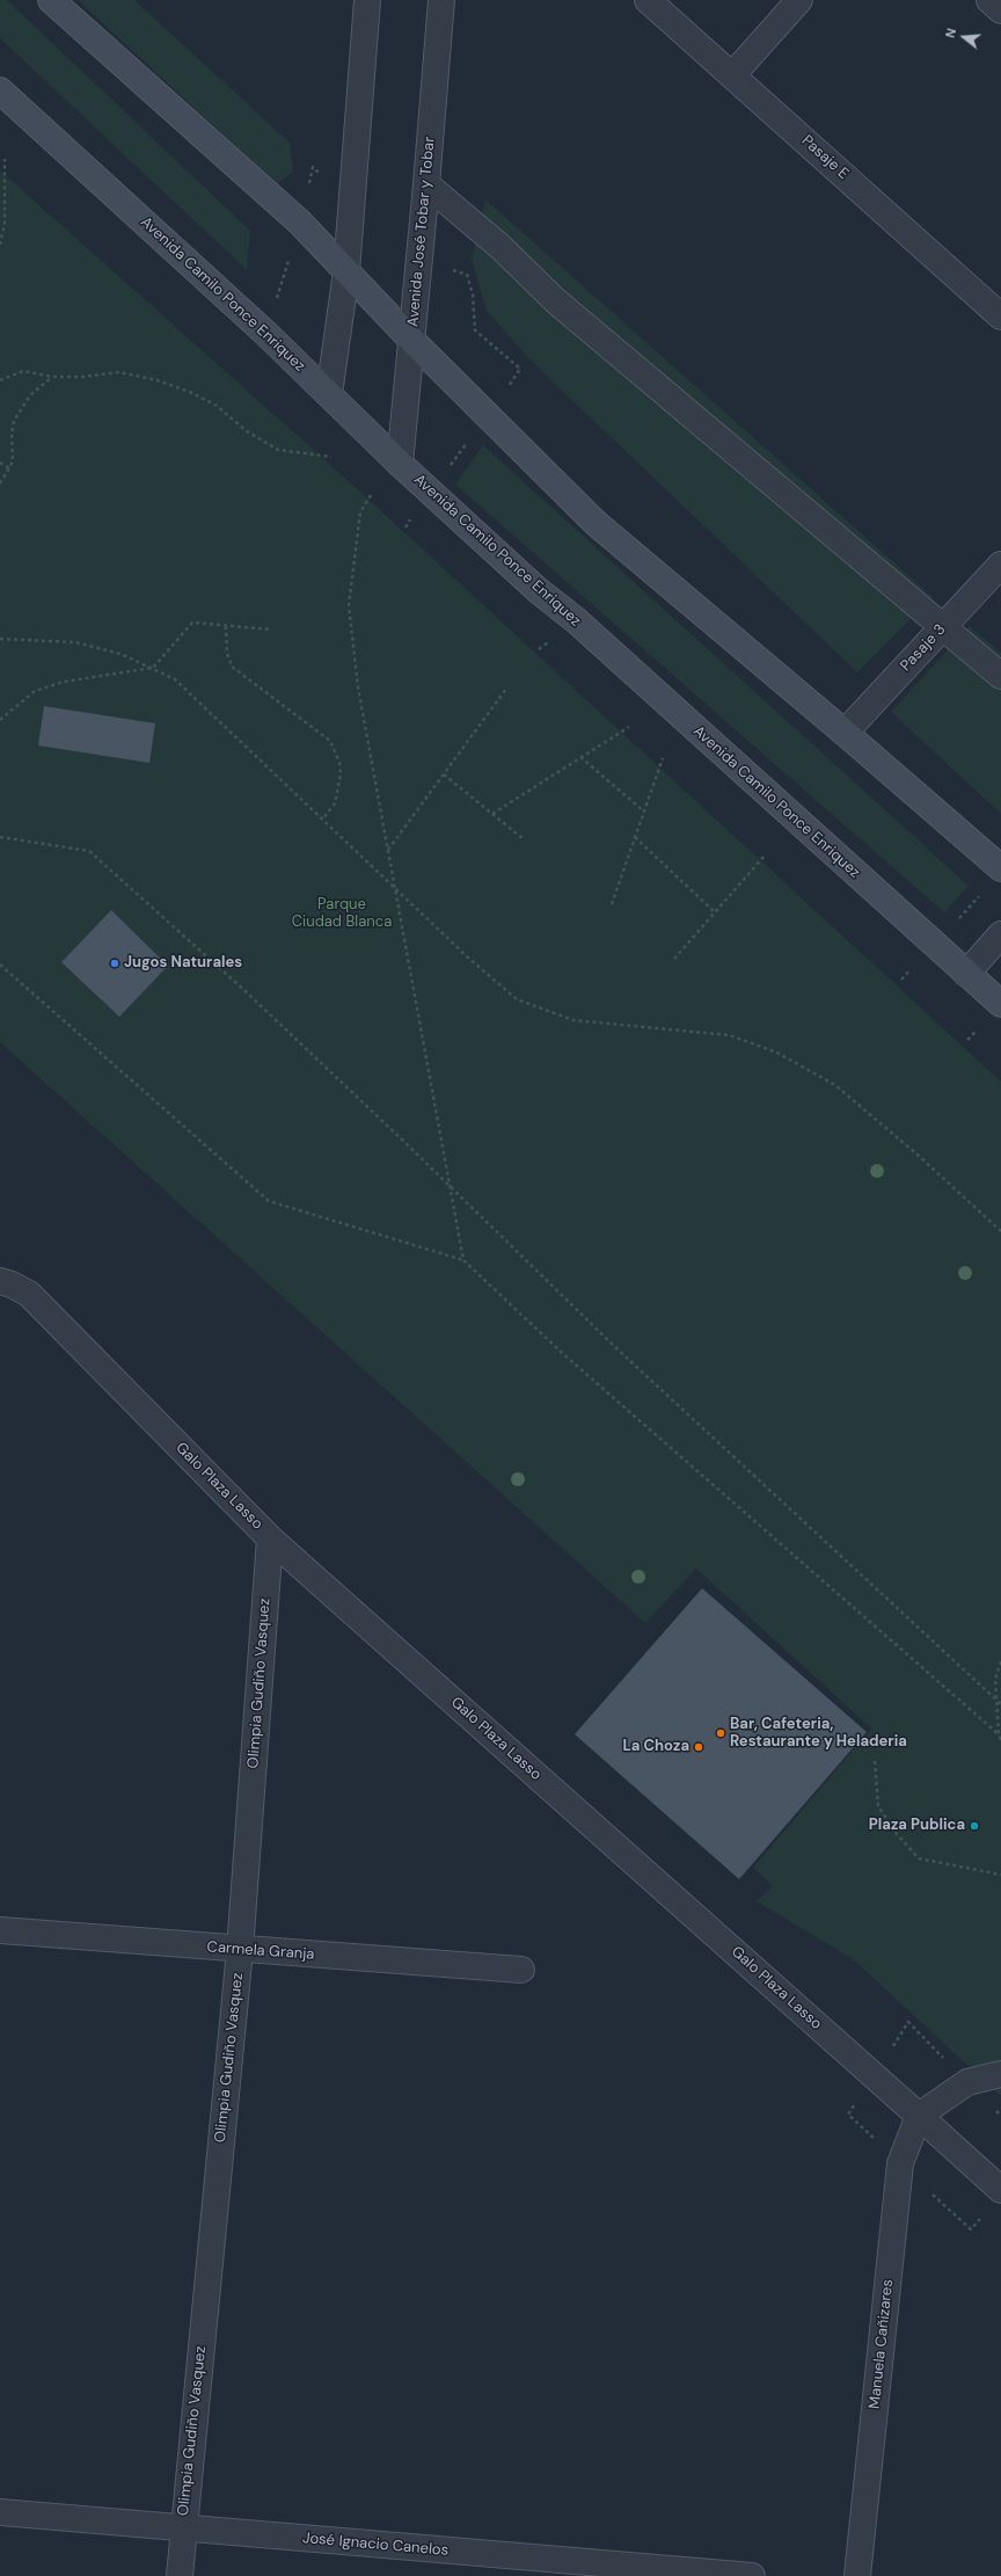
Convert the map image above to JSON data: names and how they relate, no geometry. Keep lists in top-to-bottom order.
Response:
{
  "streets": {
    "main road": ["Avenida Camilo Ponce Enriquez"],
    "street": [
      "Pasaje E",
      "Avenida José Tobar y Tobar",
      "Pasaje 3",
      "Galo Plaza Lasso",
      "Olimpia Gudiño Vasquez",
      "Carmela Granja",
      "Manuela Cañizares",
      "José Ignacio Canelos"
    ]
  },
  "crossings": [
    ["Avenida José Tobar y Tobar", "Avenida Camilo Ponce Enriquez"],
    ["Galo Plaza Lasso", "Olimpia Gudiño Vasquez"],
    ["Galo Plaza Lasso", "Manuela Cañizares"],
    ["Olimpia Gudiño Vasquez", "Carmela Granja"],
    ["Olimpia Gudiño Vasquez", "José Ignacio Canelos"]
  ],
  "parks": ["Parque Ciudad Blanca"],
  "places": [
    "Jugos Naturales",
    "Bar, Cafeteria, Restaurante y Heladeria",
    "La Choza",
    "Plaza Publica"
  ],
  "north": "left"
}
